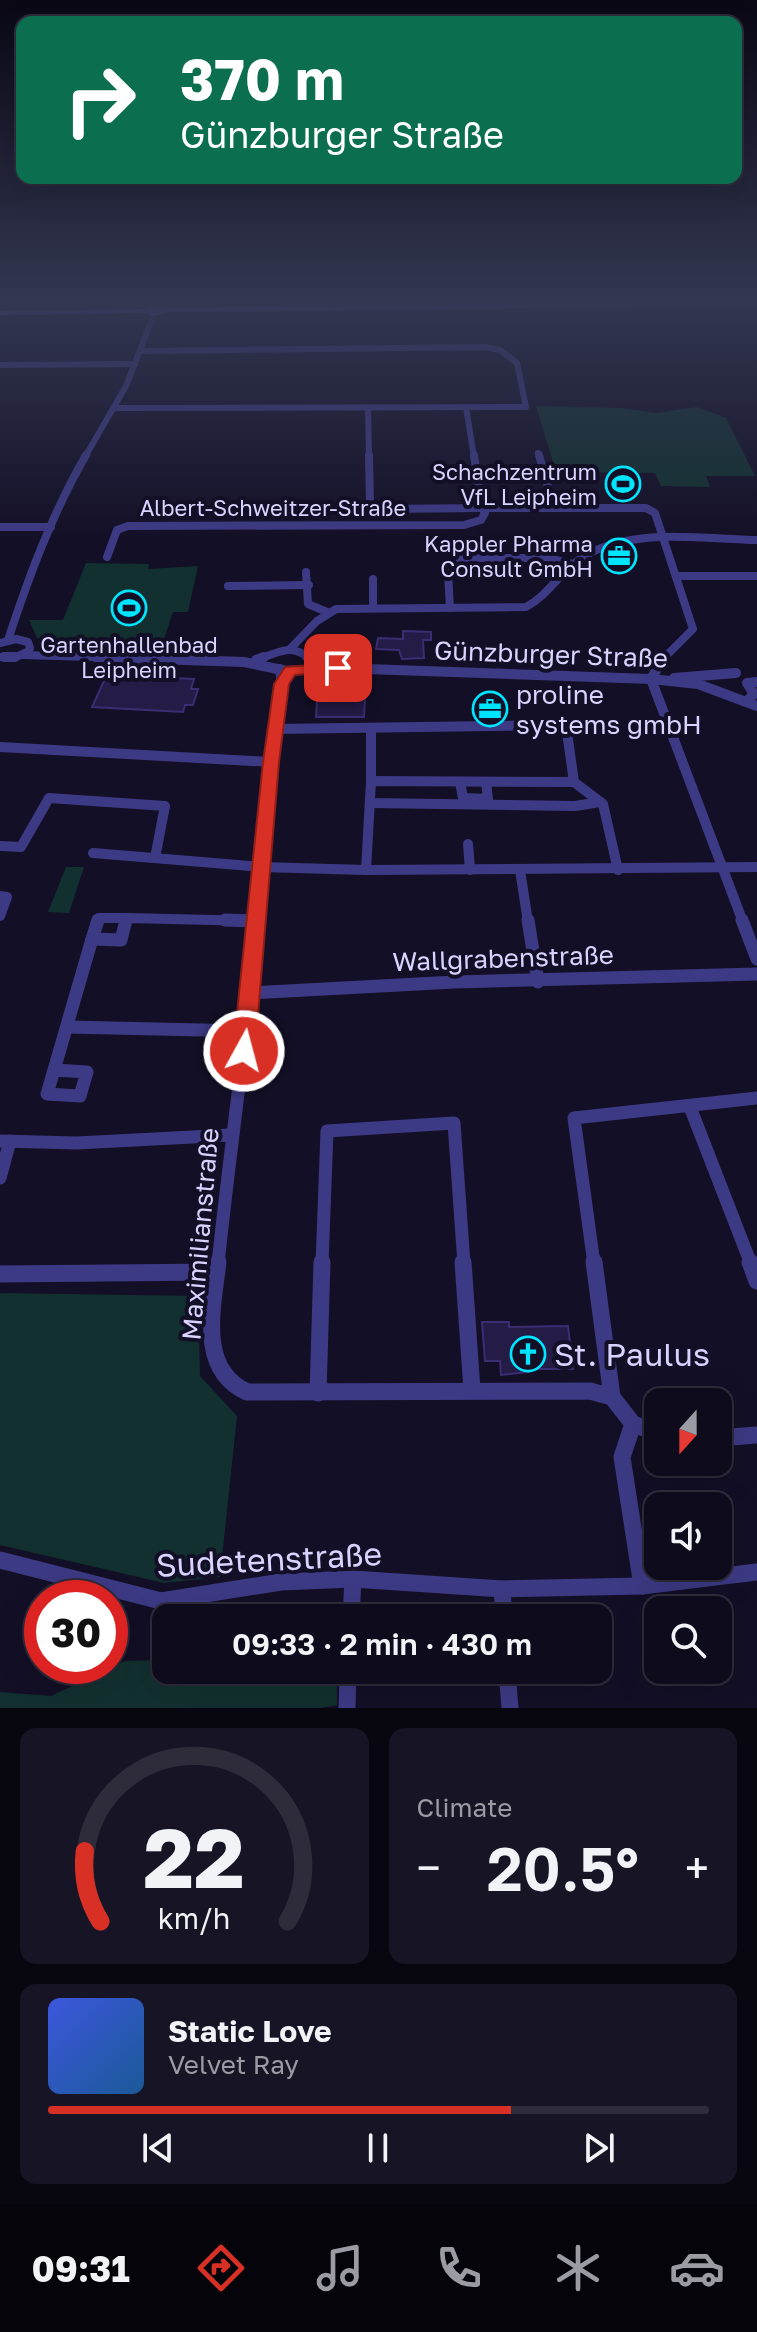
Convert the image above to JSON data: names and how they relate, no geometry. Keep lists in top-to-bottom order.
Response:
{
  "streets": {
    "street": [
      "Albert-Schweitzer-Straße",
      "Günzburger Straße",
      "Wallgrabenstraße",
      "Maximilianstraße",
      "Sudetenstraße"
    ]
  },
  "crossings": [
    ["Günzburger Straße", "Maximilianstraße"],
    ["Wallgrabenstraße", "Maximilianstraße"]
  ],
  "places": {
    "sports": ["Schachzentrum VfL Leipheim", "Gartenhallenbad Leipheim"],
    "office": ["Kappler Pharma Consult GmbH", "proline systems gmbH"],
    "church": ["St. Paulus"]
  },
  "north": "bottom",
  "page": {
    "turn": ["370 m", "Günzburger Straße"],
    "limit": "30",
    "trip": "09:33 · 2 min · 430 m",
    "tile": "Climate",
    "heat": ["−", "20.5°", "+"],
    "song": ["Static Love", "Velvet Ray"],
    "tabs": "09:31",
    "gauge": ["22", "km/h"]
  }
}
